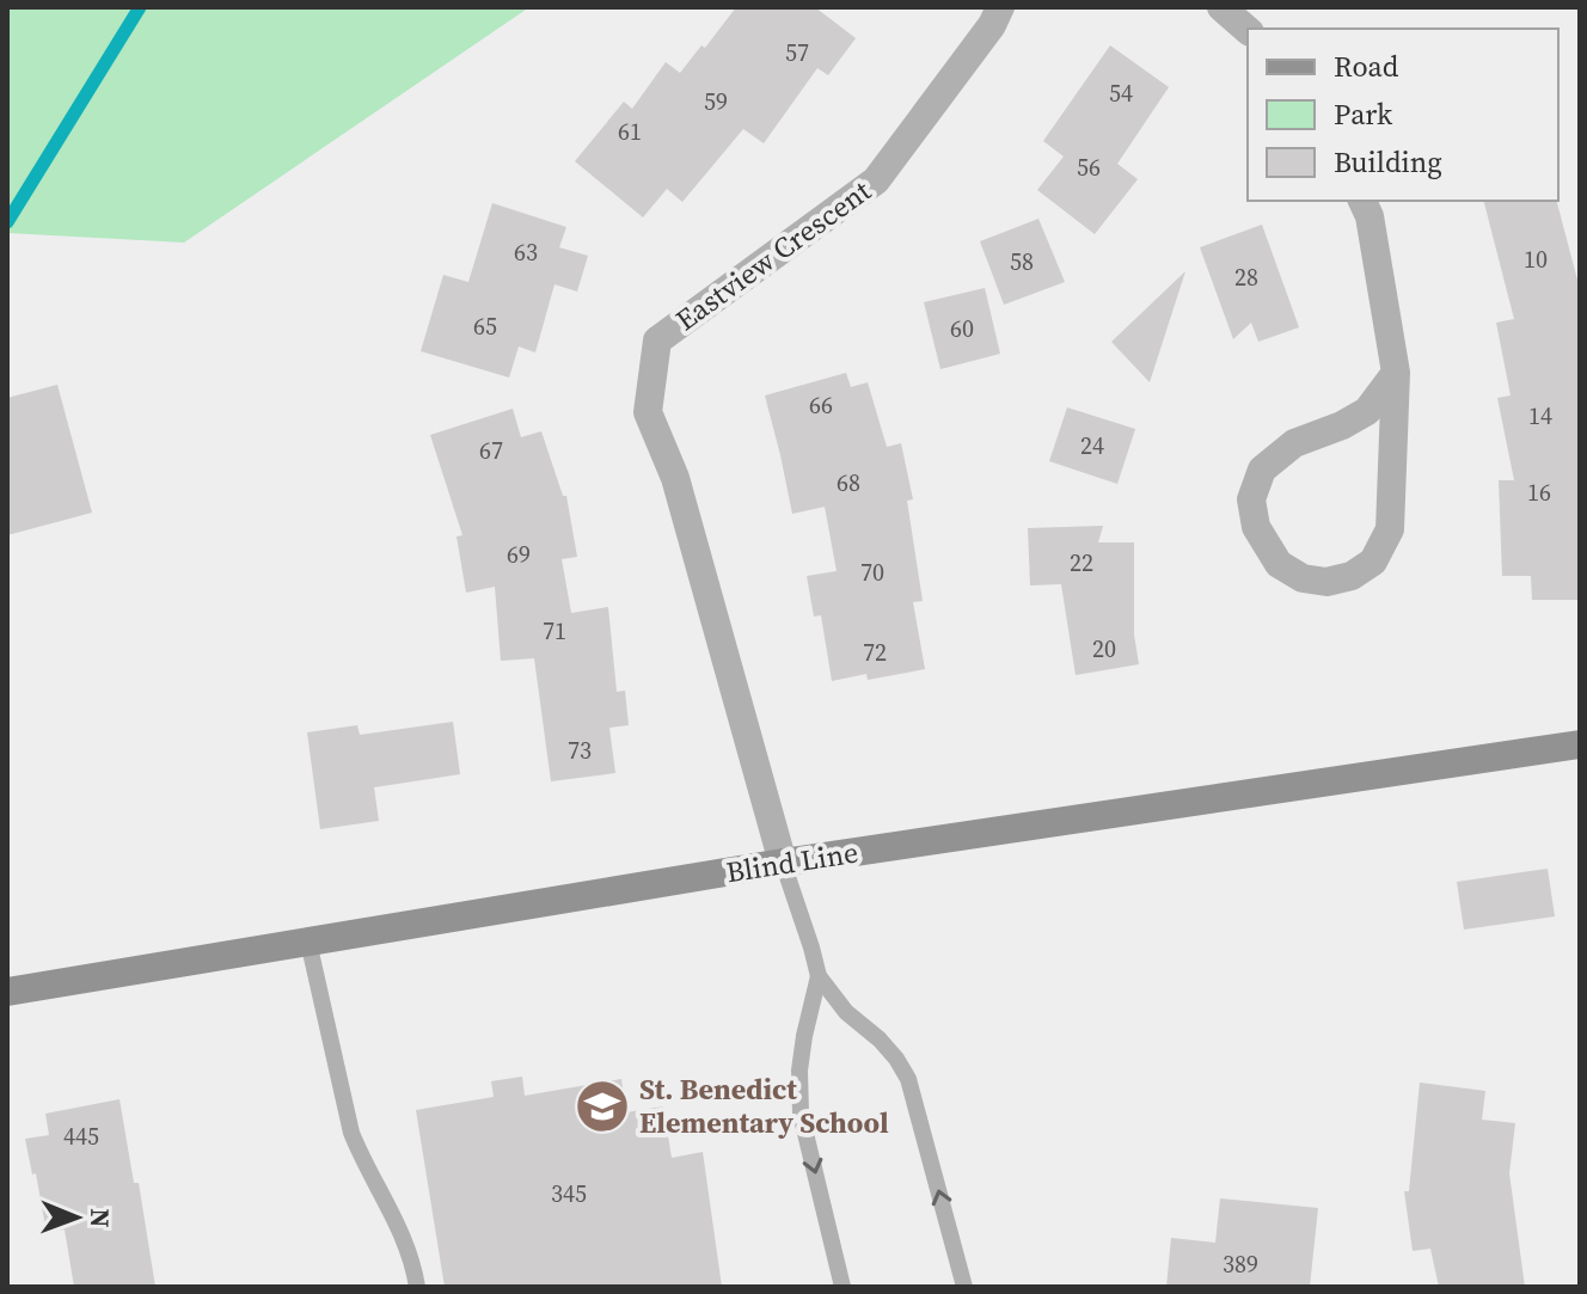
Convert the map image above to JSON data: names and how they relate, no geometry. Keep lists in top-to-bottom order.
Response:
{
  "streets": {
    "street": ["Eastview Crescent", "Blind Line"]
  },
  "crossings": [
    ["Eastview Crescent", "Blind Line"]
  ],
  "places": {
    "school or university": ["St. Benedict Elementary School"]
  },
  "house_numbers": [
    "57",
    "54",
    "59",
    "61",
    "56",
    "63",
    "10",
    "58",
    "28",
    "65",
    "60",
    "66",
    "14",
    "24",
    "67",
    "68",
    "16",
    "69",
    "22",
    "70",
    "71",
    "20",
    "72",
    "73",
    "445",
    "345",
    "389"
  ],
  "legend": ["Road", "Park", "Building"],
  "north": "right"
}
